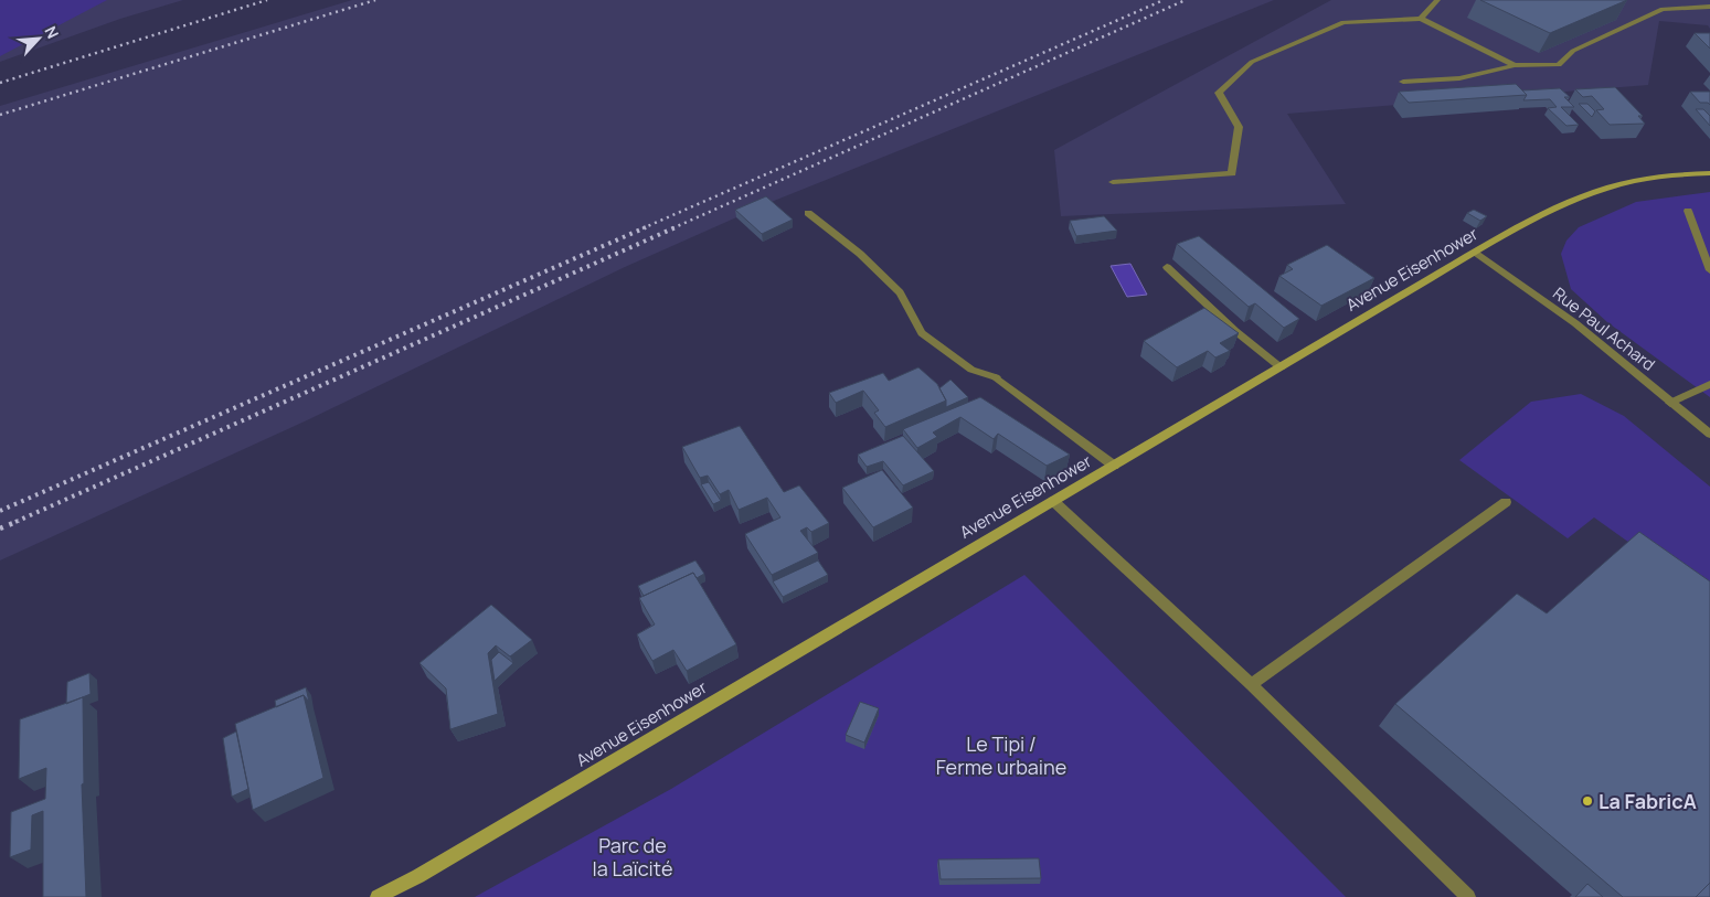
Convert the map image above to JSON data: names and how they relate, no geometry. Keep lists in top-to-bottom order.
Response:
{
  "streets": {
    "street": ["Avenue Eisenhower", "Rue Paul Achard"]
  },
  "crossings": [
    ["Avenue Eisenhower", "Rue Paul Achard"]
  ],
  "parks": ["Le Tipi / Ferme urbaine", "Parc de la Laïcité"],
  "places": ["La FabricA"],
  "north": "top right"
}
